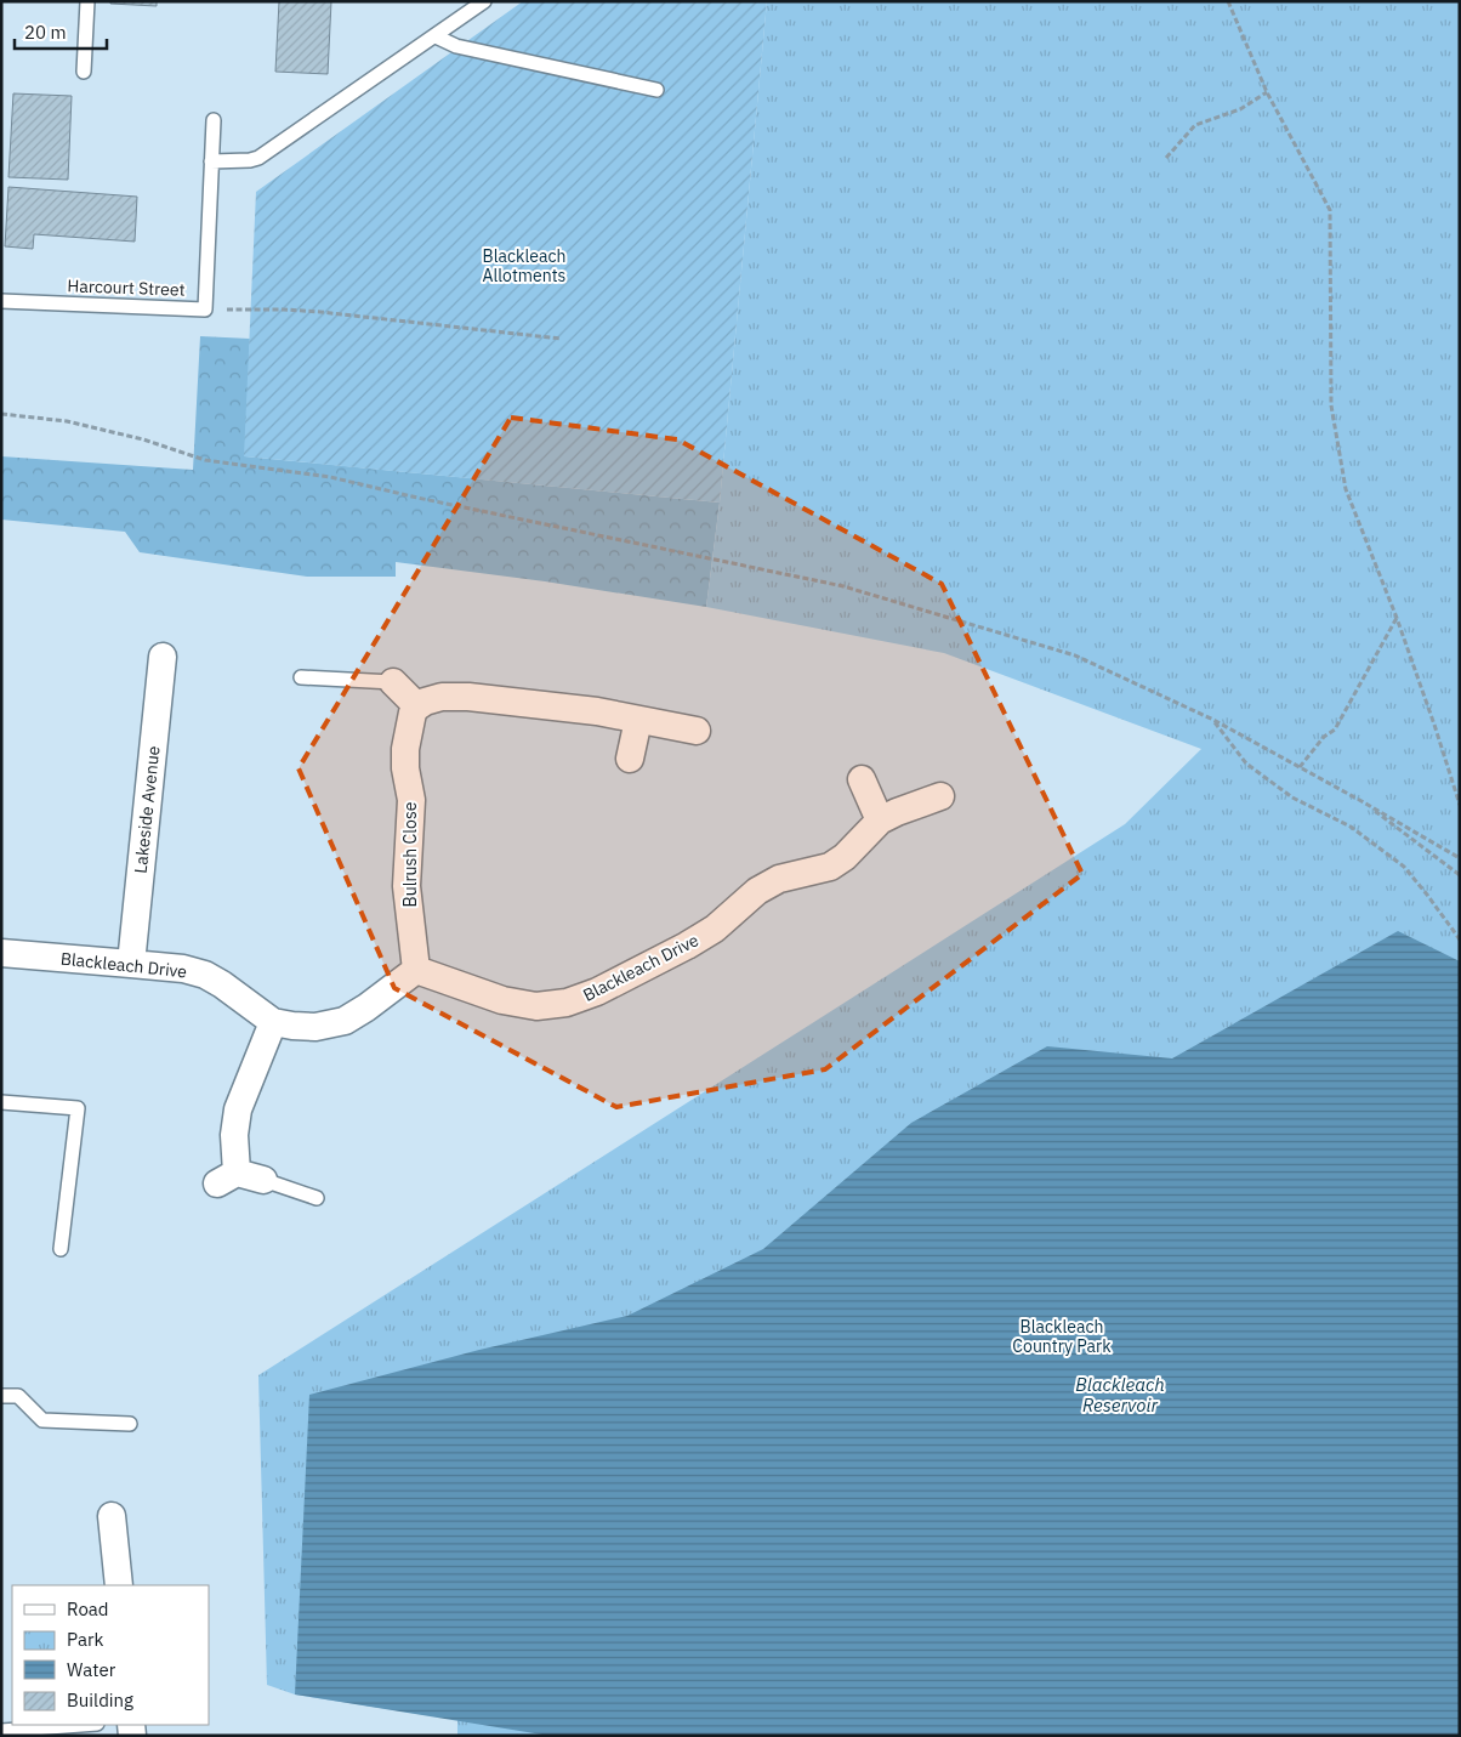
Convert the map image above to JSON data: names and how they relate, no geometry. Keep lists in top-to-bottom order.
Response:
{
  "streets": {
    "street": ["Lakeside Avenue", "Bulrush Close", "Blackleach Drive"],
    "lane": ["Harcourt Street"]
  },
  "crossings": [
    ["Lakeside Avenue", "Blackleach Drive"],
    ["Bulrush Close", "Blackleach Drive"]
  ],
  "water": ["Blackleach Reservoir"],
  "parks": ["Blackleach Allotments", "Blackleach Country Park"],
  "legend": [
    "Road",
    "Park",
    "Water",
    "Building"
  ],
  "scale_bar": "20 m"
}
